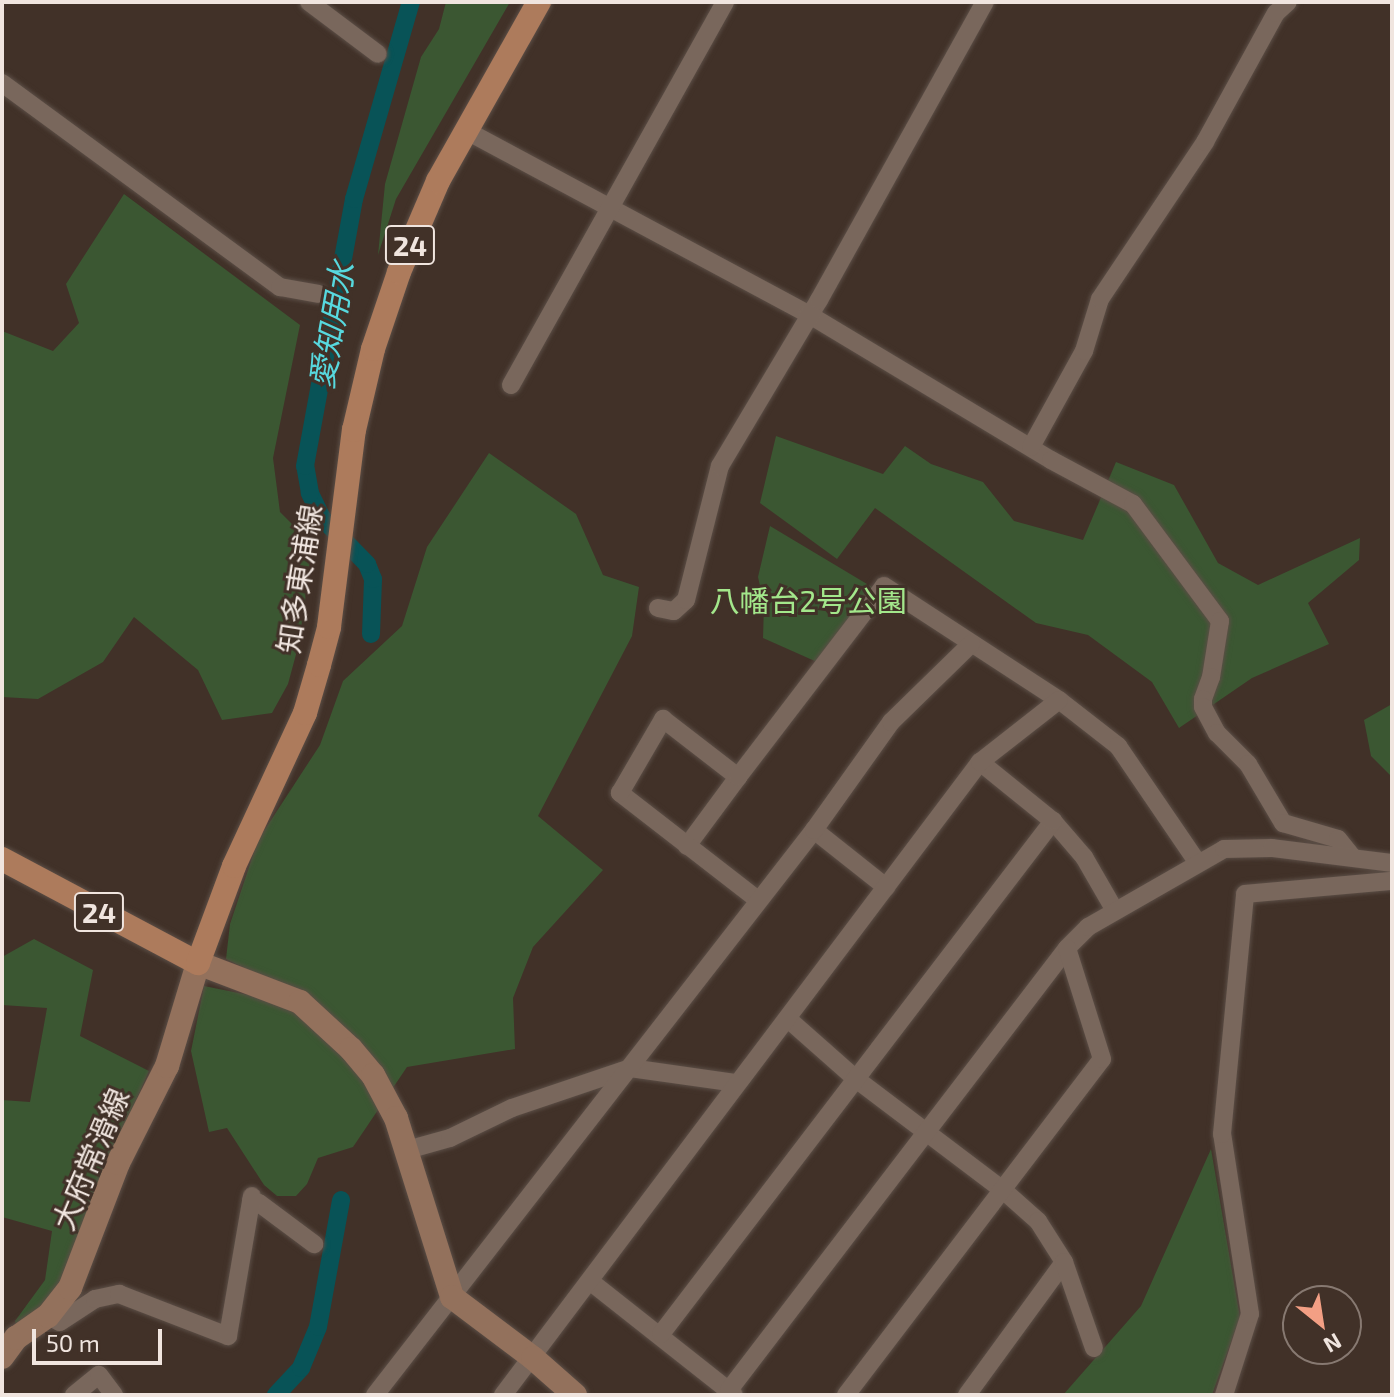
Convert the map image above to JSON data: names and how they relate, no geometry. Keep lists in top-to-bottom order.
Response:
{
  "streets": {
    "main road": ["24", "知多東浦線"],
    "street": ["大府常滑線"]
  },
  "crossings": [
    ["24", "知多東浦線"],
    ["24", "大府常滑線"],
    ["知多東浦線", "大府常滑線"]
  ],
  "water": ["愛知用水"],
  "parks": ["八幡台2号公園"],
  "scale_bar": "50 m",
  "north": "bottom right"
}
